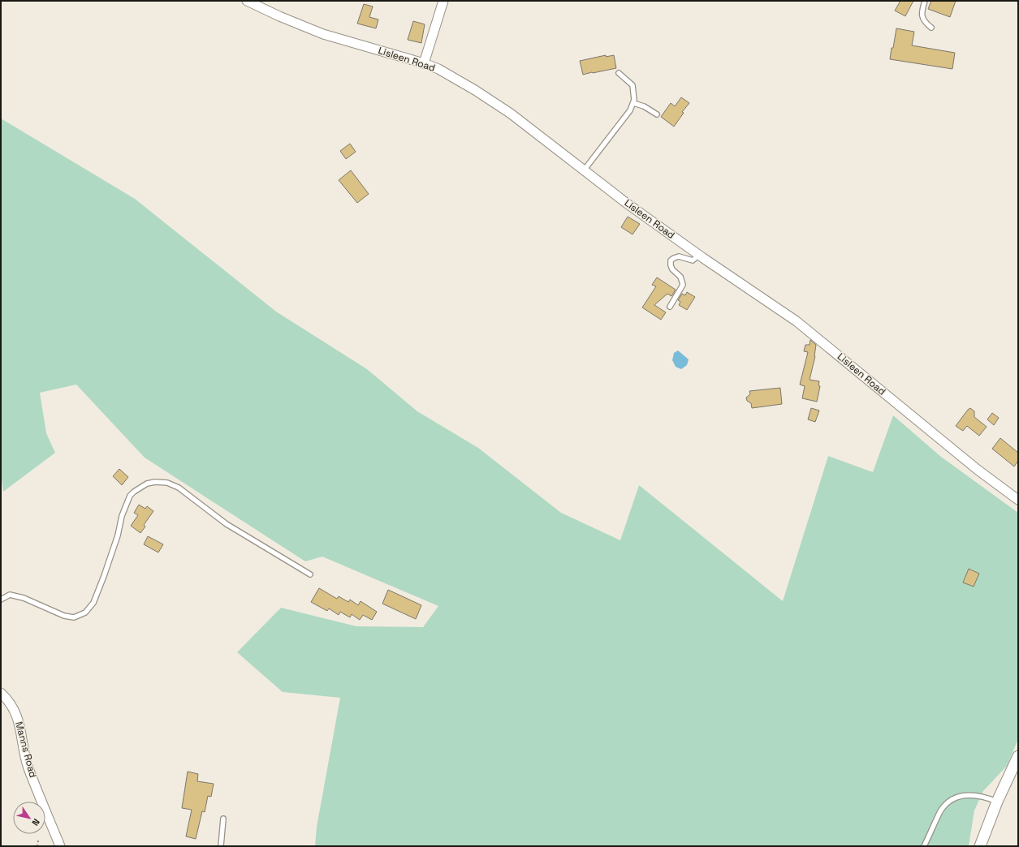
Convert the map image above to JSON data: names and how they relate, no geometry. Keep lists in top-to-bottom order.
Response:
{
  "streets": {
    "street": ["Lisleen Road", "Manns Road"]
  },
  "north": "bottom right"
}
